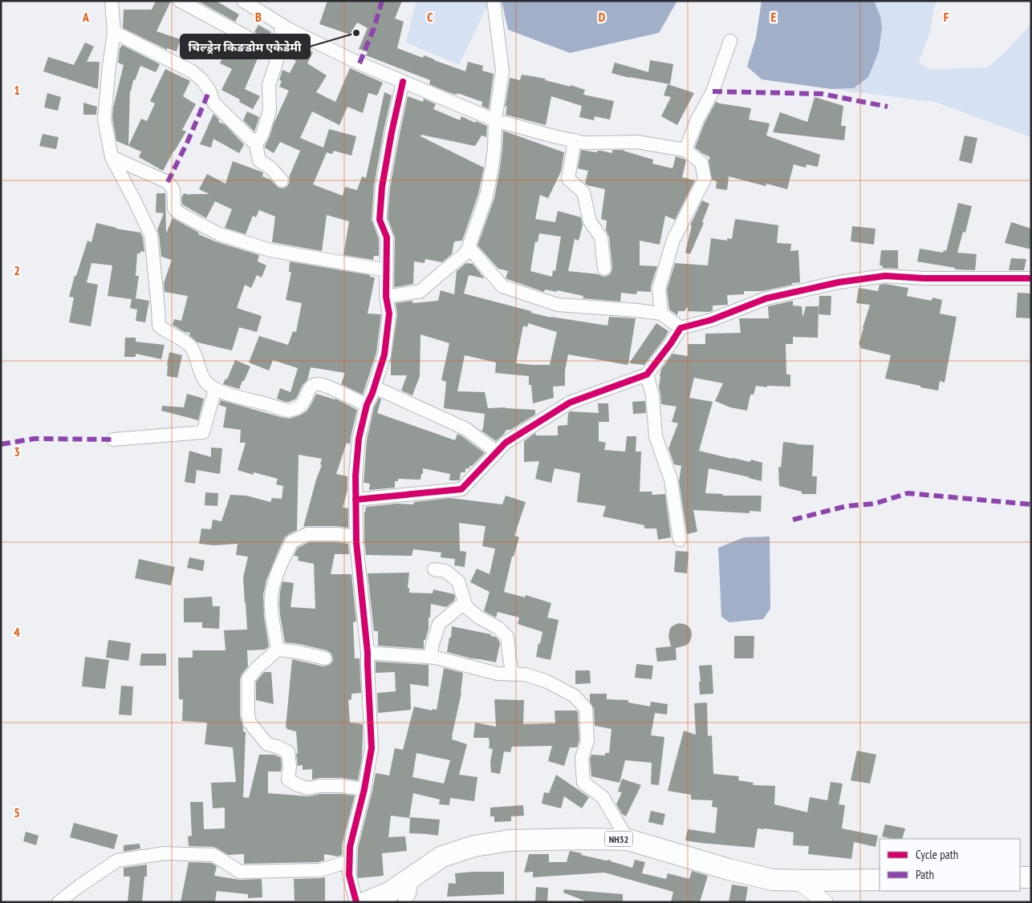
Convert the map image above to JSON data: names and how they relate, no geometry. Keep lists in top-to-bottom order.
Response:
{
  "streets": {
    "main road": ["NH32"]
  },
  "places": ["चिल्ड्रेन किङडोम एकेडेमी"],
  "legend": ["Cycle path", "Path"],
  "grid": {
    "columns": [
      "A",
      "B",
      "C",
      "D",
      "E",
      "F"
    ],
    "rows": [
      "1",
      "2",
      "3",
      "4",
      "5"
    ]
  }
}
